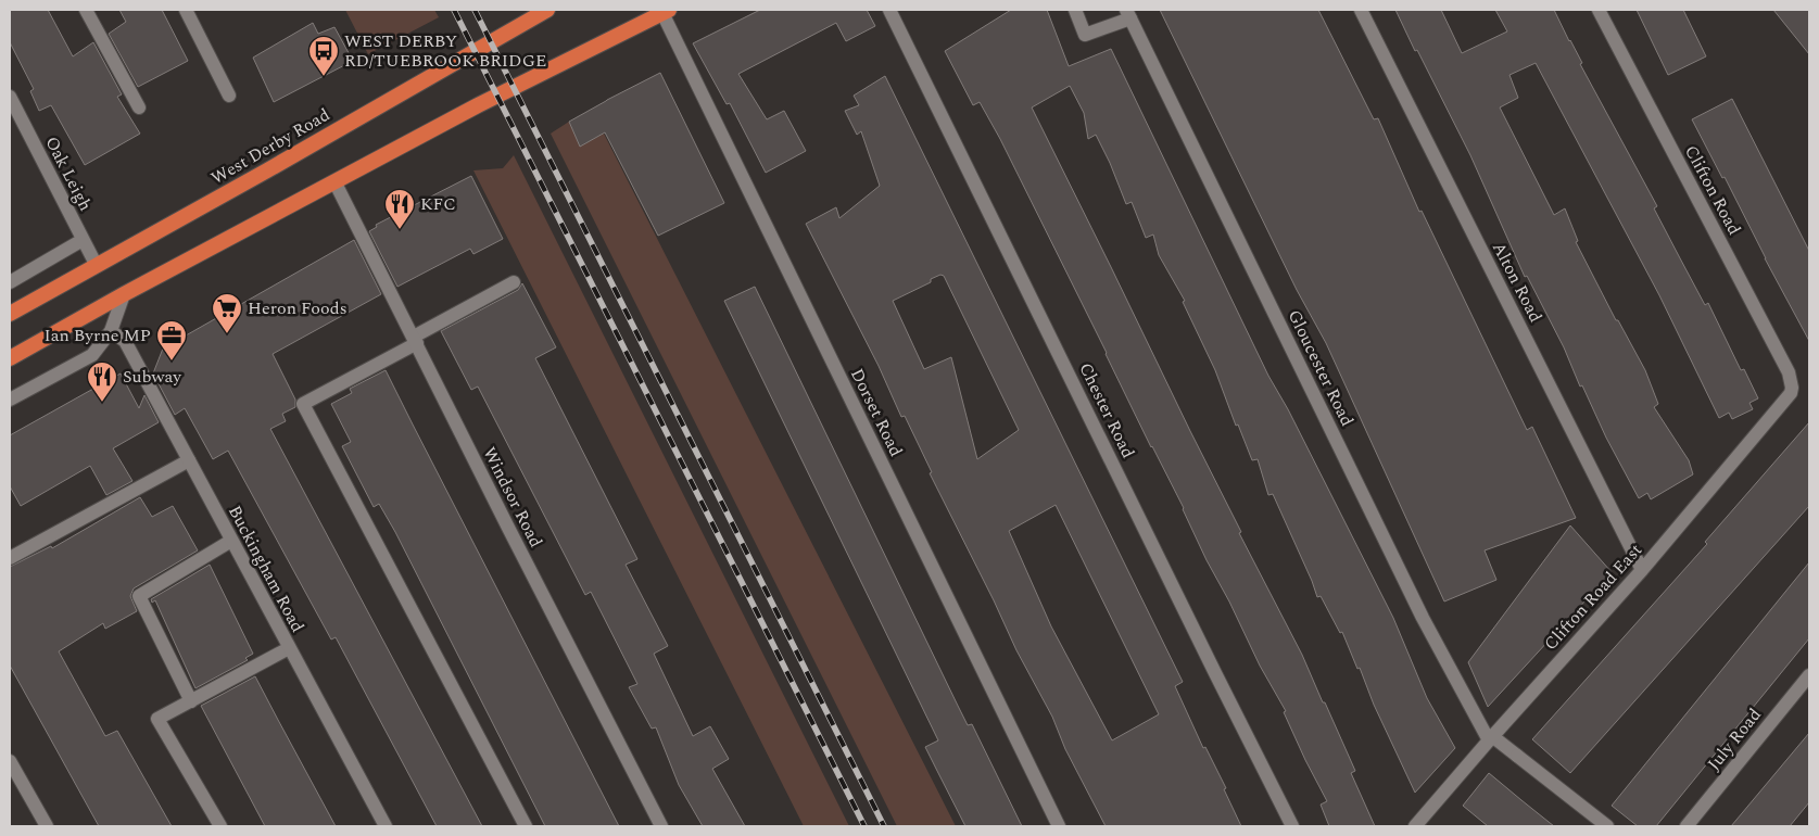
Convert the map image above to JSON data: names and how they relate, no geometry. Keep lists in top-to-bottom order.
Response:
{
  "streets": {
    "highway": ["West Derby Road"],
    "street": [
      "Oak Leigh",
      "Clifton Road",
      "Alton Road",
      "Gloucester Road",
      "Chester Road",
      "Dorset Road",
      "Windsor Road",
      "Buckingham Road",
      "Clifton Road East",
      "July Road"
    ]
  },
  "crossings": [
    ["West Derby Road", "Oak Leigh"],
    ["Clifton Road", "Clifton Road East"],
    ["Alton Road", "Clifton Road East"],
    ["Gloucester Road", "Clifton Road East"]
  ],
  "places": {
    "bus stop": ["WEST DERBY RD/TUEBROOK BRIDGE"],
    "restaurant": ["KFC", "Subway"],
    "supermarket": ["Heron Foods"],
    "office": ["Ian Byrne MP"]
  }
}
